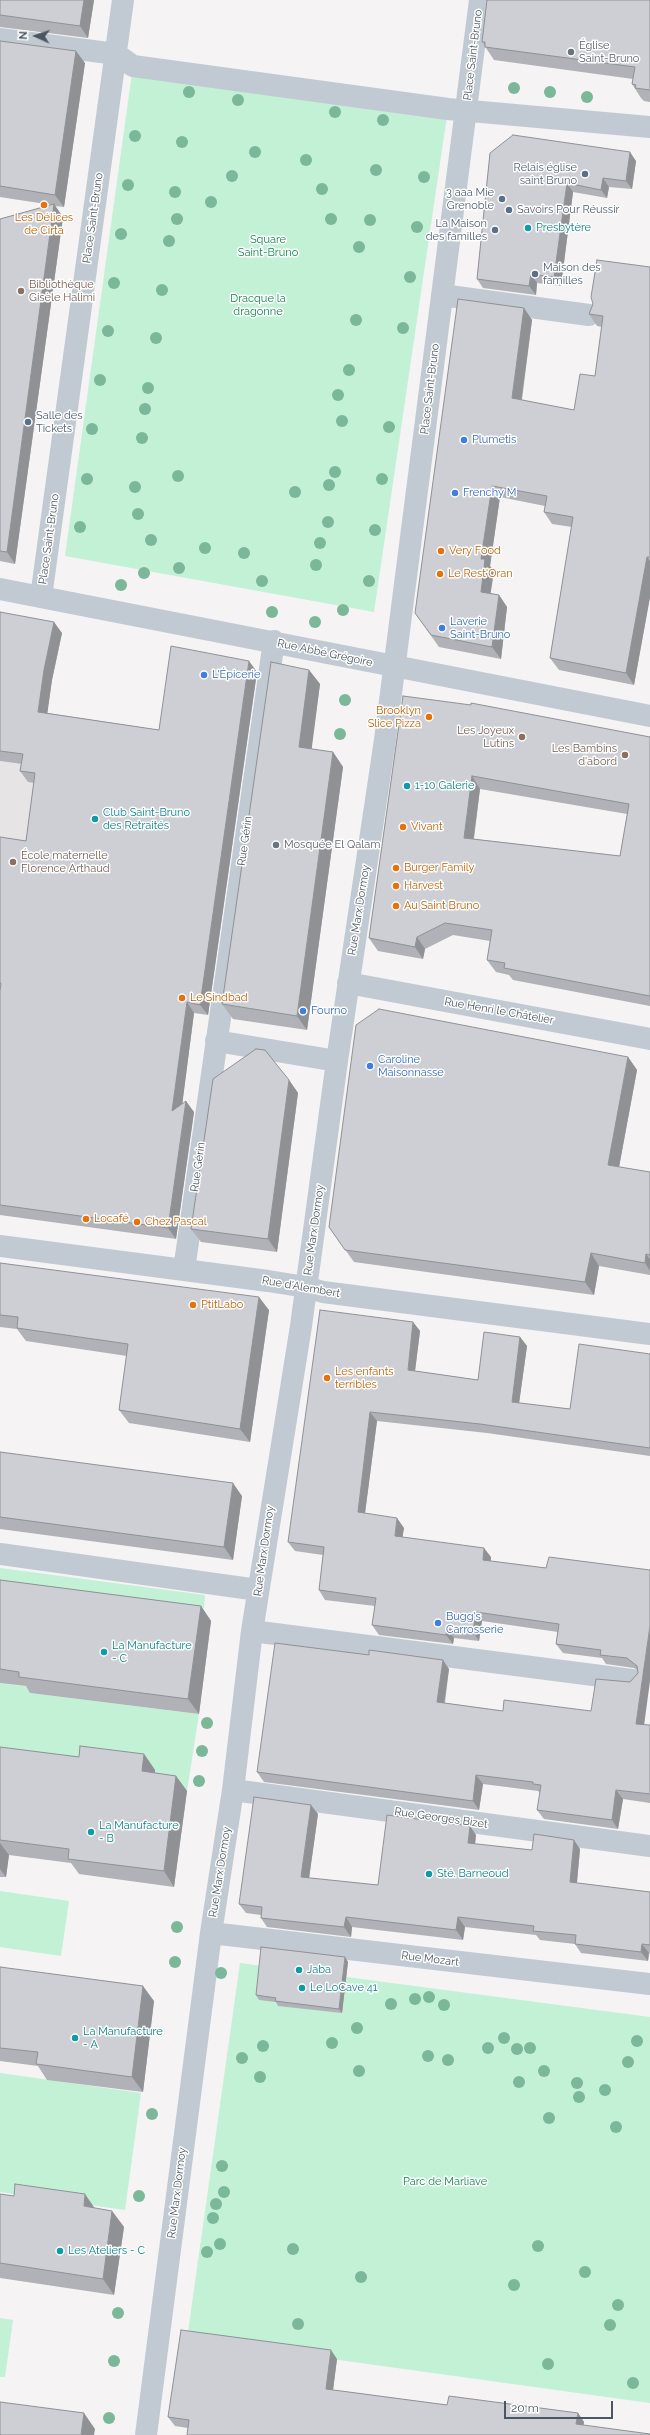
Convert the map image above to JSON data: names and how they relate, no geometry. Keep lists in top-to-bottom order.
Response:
{
  "streets": {
    "street": [
      "Place Saint-Bruno",
      "Rue Abbé Grégoire",
      "Rue Gérin",
      "Rue Marx Dormoy",
      "Rue Henri le Châtelier",
      "Rue d'Alembert",
      "Rue Georges Bizet",
      "Rue Mozart"
    ]
  },
  "crossings": [
    ["Place Saint-Bruno", "Rue Abbé Grégoire"],
    ["Place Saint-Bruno", "Rue Marx Dormoy"],
    ["Rue Abbé Grégoire", "Rue Gérin"],
    ["Rue Abbé Grégoire", "Rue Marx Dormoy"],
    ["Rue Gérin", "Rue d'Alembert"],
    ["Rue Marx Dormoy", "Rue Henri le Châtelier"],
    ["Rue Marx Dormoy", "Rue d'Alembert"],
    ["Rue Marx Dormoy", "Rue Georges Bizet"],
    ["Rue Marx Dormoy", "Rue Mozart"]
  ],
  "parks": ["Square Saint-Bruno", "Dracque la dragonne", "Parc de Marliave"],
  "places": [
    "Église Saint-Bruno",
    "Relais église saint Bruno",
    "3 aaa Mie Grenoble",
    "Les Délices de Cirta",
    "Savoirs Pour Réussir",
    "Presbytère",
    "La Maison des familles",
    "Maison des familles",
    "Bibliothèque Gisèle Halimi",
    "Salle des Tickets",
    "Plumetis",
    "Frenchy M",
    "Very Food",
    "Le Rest'Oran",
    "Laverie Saint-Bruno",
    "L'Épicerie",
    "Brooklyn Slice Pizza",
    "Les Joyeux Lutins",
    "Les Bambins d'abord",
    "1-10 Galerie",
    "Club Saint-Bruno des Retraités",
    "Vivant",
    "Mosquée El Qalam",
    "École maternelle Florence Arthaud",
    "Burger Family",
    "Harvest",
    "Au Saint Bruno",
    "Le Sindbad",
    "Fourno",
    "Caroline Maisonnasse",
    "Locafé",
    "Chez Pascal",
    "PtitLabo",
    "Les enfants terribles",
    "Bugg's Carrosserie",
    "La Manufacture - C",
    "La Manufacture - B",
    "Sté. Barneoud",
    "Jaba",
    "Le LoCave 41",
    "La Manufacture - A",
    "Les Ateliers - C"
  ],
  "scale_bar": "20 m",
  "north": "left"
}
